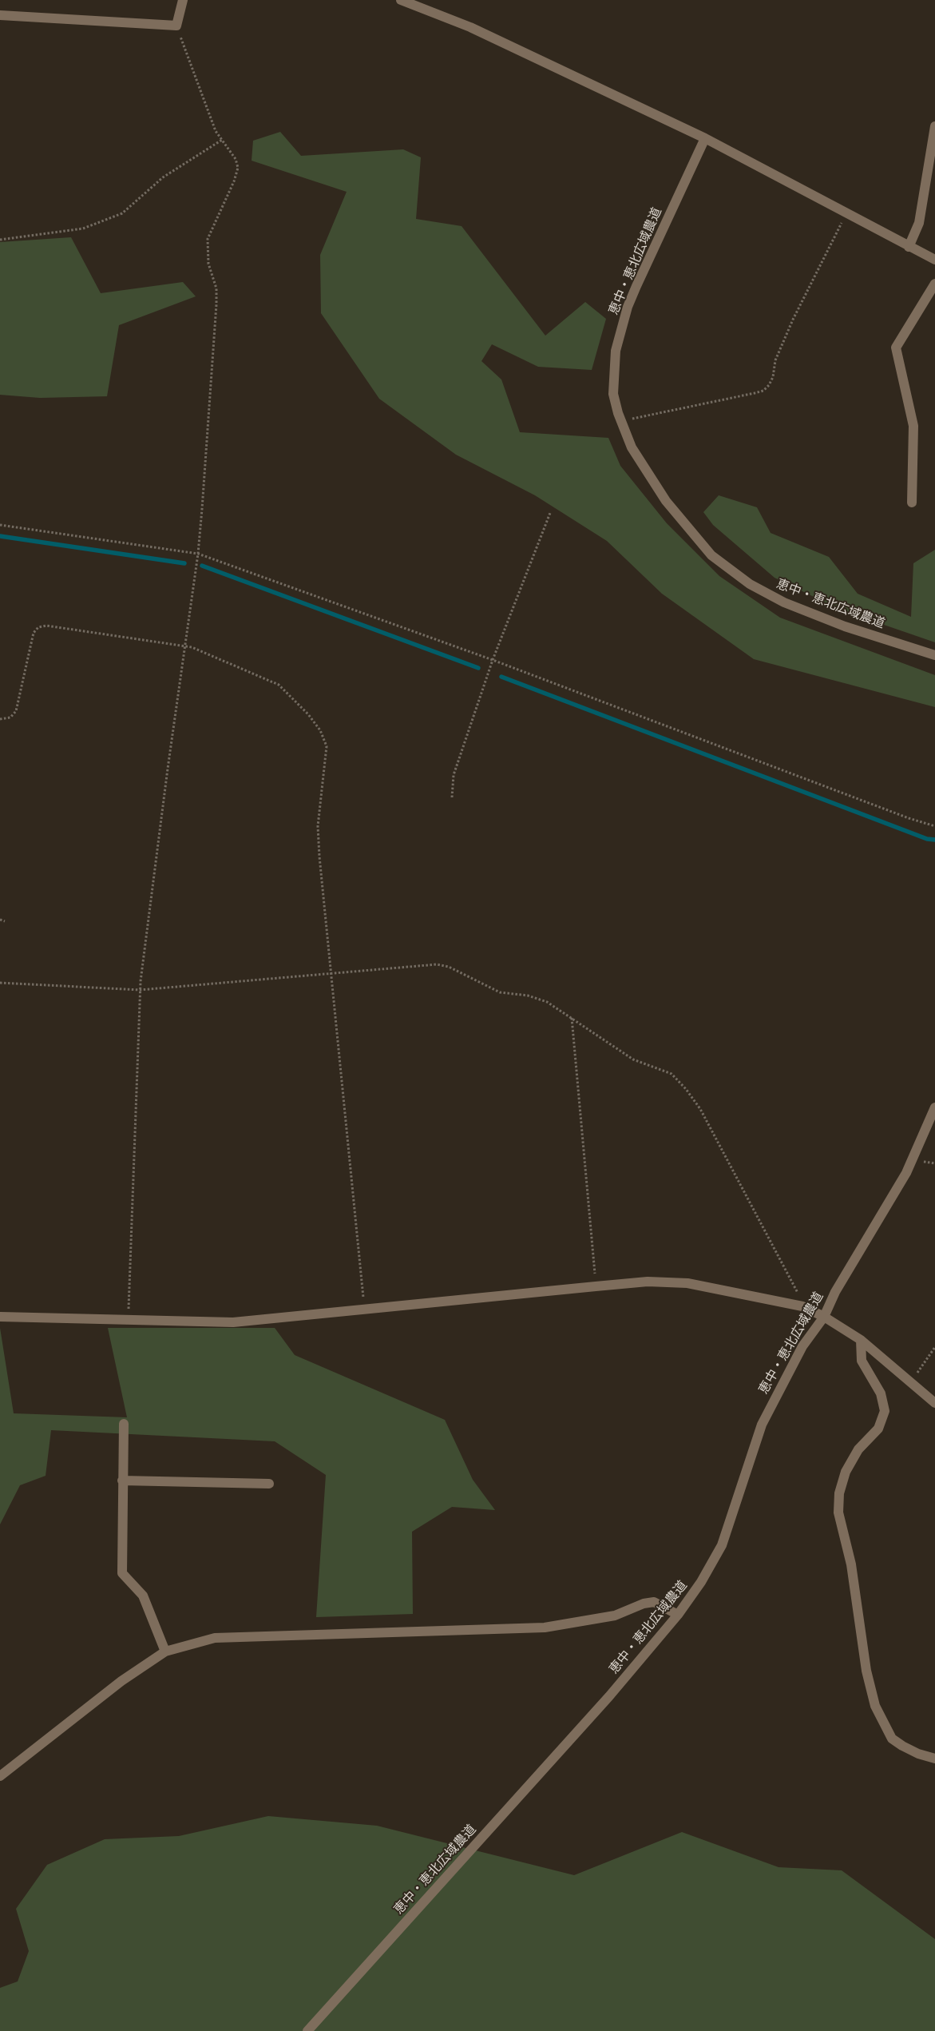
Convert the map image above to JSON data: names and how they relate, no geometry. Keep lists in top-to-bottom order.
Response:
{
  "streets": {
    "street": ["恵中・恵北広域農道"]
  }
}
